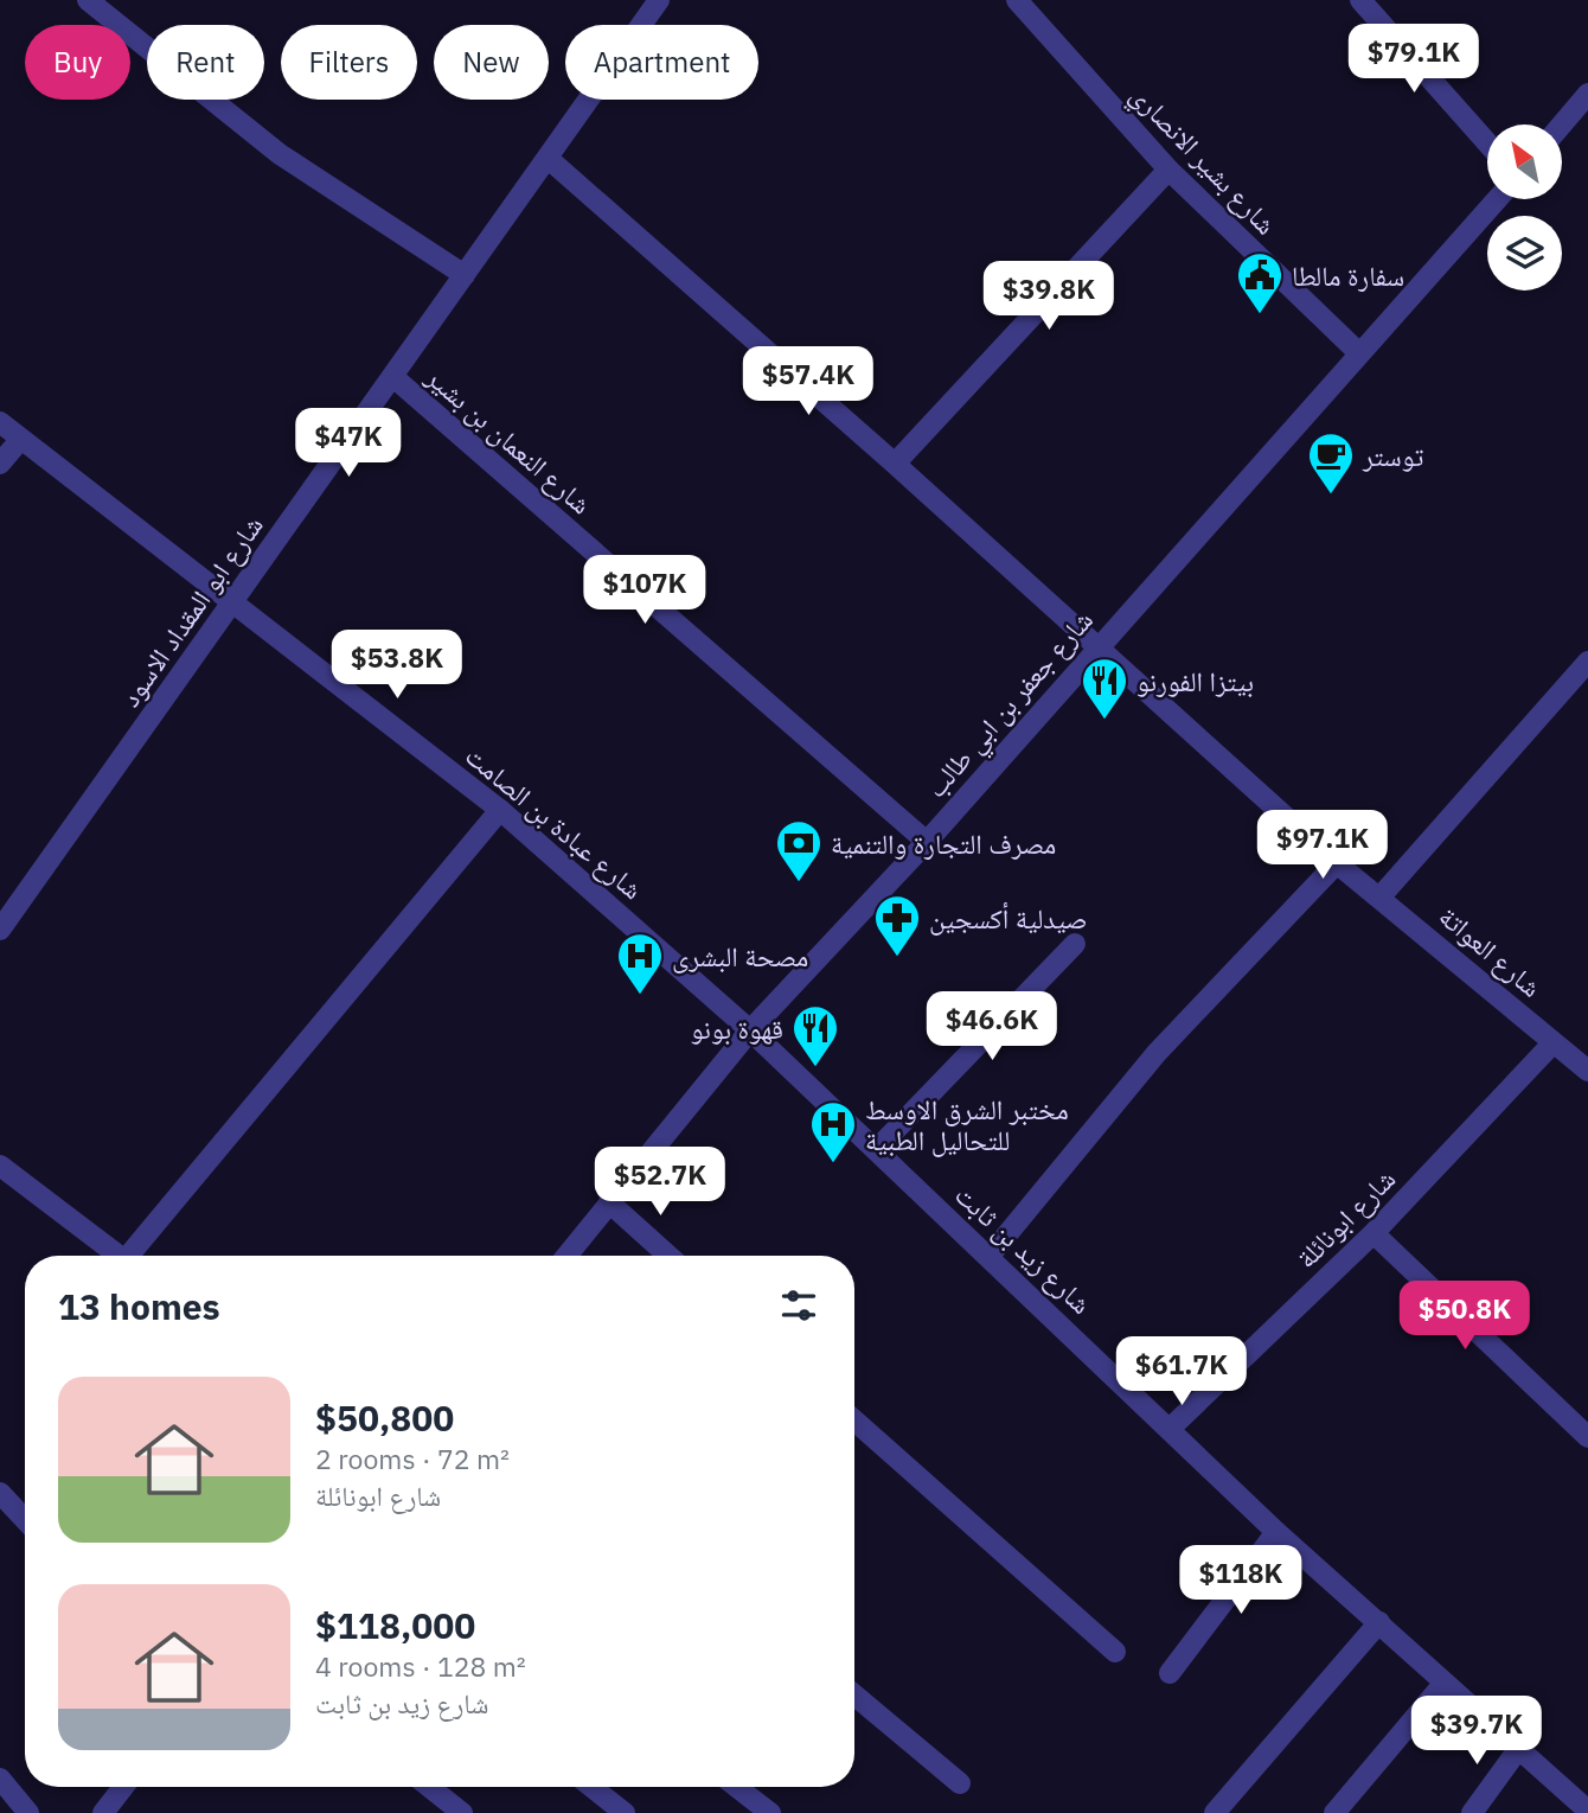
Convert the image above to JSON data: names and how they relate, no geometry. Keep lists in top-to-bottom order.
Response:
{
  "streets": {
    "street": [
      "شارع بشير الانصاري",
      "شارع النعمان بن بشير",
      "شارع ابو المقداد الاسود",
      "شارع جعفر بن ابي طالب",
      "شارع عبادة بن الصامت",
      "شارع العواتة",
      "شارع ابونائلة",
      "شارع زيد بن ثابت"
    ]
  },
  "crossings": [
    ["شارع بشير الانصاري", "شارع جعفر بن ابي طالب"],
    ["شارع النعمان بن بشير", "شارع ابو المقداد الاسود"],
    ["شارع النعمان بن بشير", "شارع جعفر بن ابي طالب"],
    ["شارع ابو المقداد الاسود", "شارع عبادة بن الصامت"],
    ["شارع ابو المقداد الاسود", "شارع العواتة"],
    ["شارع جعفر بن ابي طالب", "شارع عبادة بن الصامت"],
    ["شارع جعفر بن ابي طالب", "شارع العواتة"],
    ["شارع جعفر بن ابي طالب", "شارع زيد بن ثابت"],
    ["شارع عبادة بن الصامت", "شارع زيد بن ثابت"],
    ["شارع العواتة", "شارع ابونائلة"],
    ["شارع ابونائلة", "شارع زيد بن ثابت"]
  ],
  "places": {
    "public building": ["سفارة مالطا"],
    "cafe": ["توستر"],
    "restaurant": ["بيتزا الفورنو", "قهوة بونو"],
    "bank": ["مصرف التجارة والتنمية"],
    "pharmacy": ["صيدلية أكسجين"],
    "hospital": ["مصحة البشرى", "مختبر الشرق الاوسط للتحاليل الطبية"]
  },
  "north": "top left",
  "page": {
    "price": [
      "$79.1K",
      "$39.8K",
      "$57.4K",
      "$47K",
      "$107K",
      "$53.8K",
      "$97.1K",
      "$46.6K",
      "$52.7K",
      "$50.8K",
      "$61.7K",
      "$118K",
      "$39.7K"
    ],
    "chip": [
      "Buy",
      "Rent",
      "Filters",
      "New",
      "Apartment"
    ],
    "heading": "13 homes",
    "list": [
      {
        "name": "$50,800",
        "note": "2 rooms · 72 m² · شارع ابونائلة"
      },
      {
        "name": "$118,000",
        "note": "4 rooms · 128 m² · شارع زيد بن ثابت"
      }
    ]
  }
}
